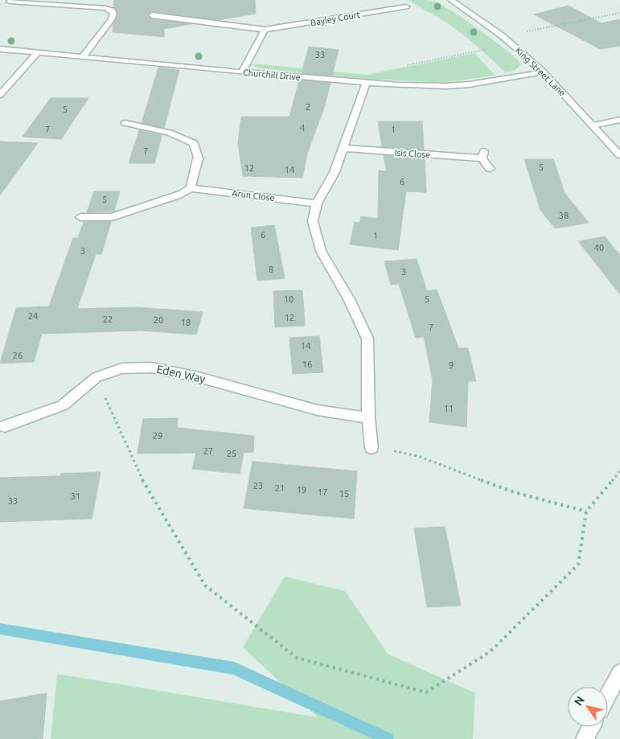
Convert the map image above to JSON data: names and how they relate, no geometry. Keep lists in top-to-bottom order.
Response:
{
  "streets": {
    "street": [
      "Bayley Court",
      "King Street Lane",
      "Churchill Drive",
      "Isis Close",
      "Arun Close",
      "Eden Way"
    ]
  },
  "crossings": [
    ["King Street Lane", "Churchill Drive"]
  ],
  "house_numbers": [
    "33",
    "2",
    "5",
    "4",
    "7",
    "1",
    "7",
    "5",
    "12",
    "14",
    "6",
    "5",
    "38",
    "6",
    "1",
    "40",
    "3",
    "8",
    "3",
    "10",
    "5",
    "24",
    "12",
    "22",
    "20",
    "18",
    "7",
    "14",
    "26",
    "16",
    "9",
    "11",
    "29",
    "27",
    "25",
    "23",
    "21",
    "19",
    "17",
    "15",
    "31",
    "33"
  ],
  "north": "top left"
}
